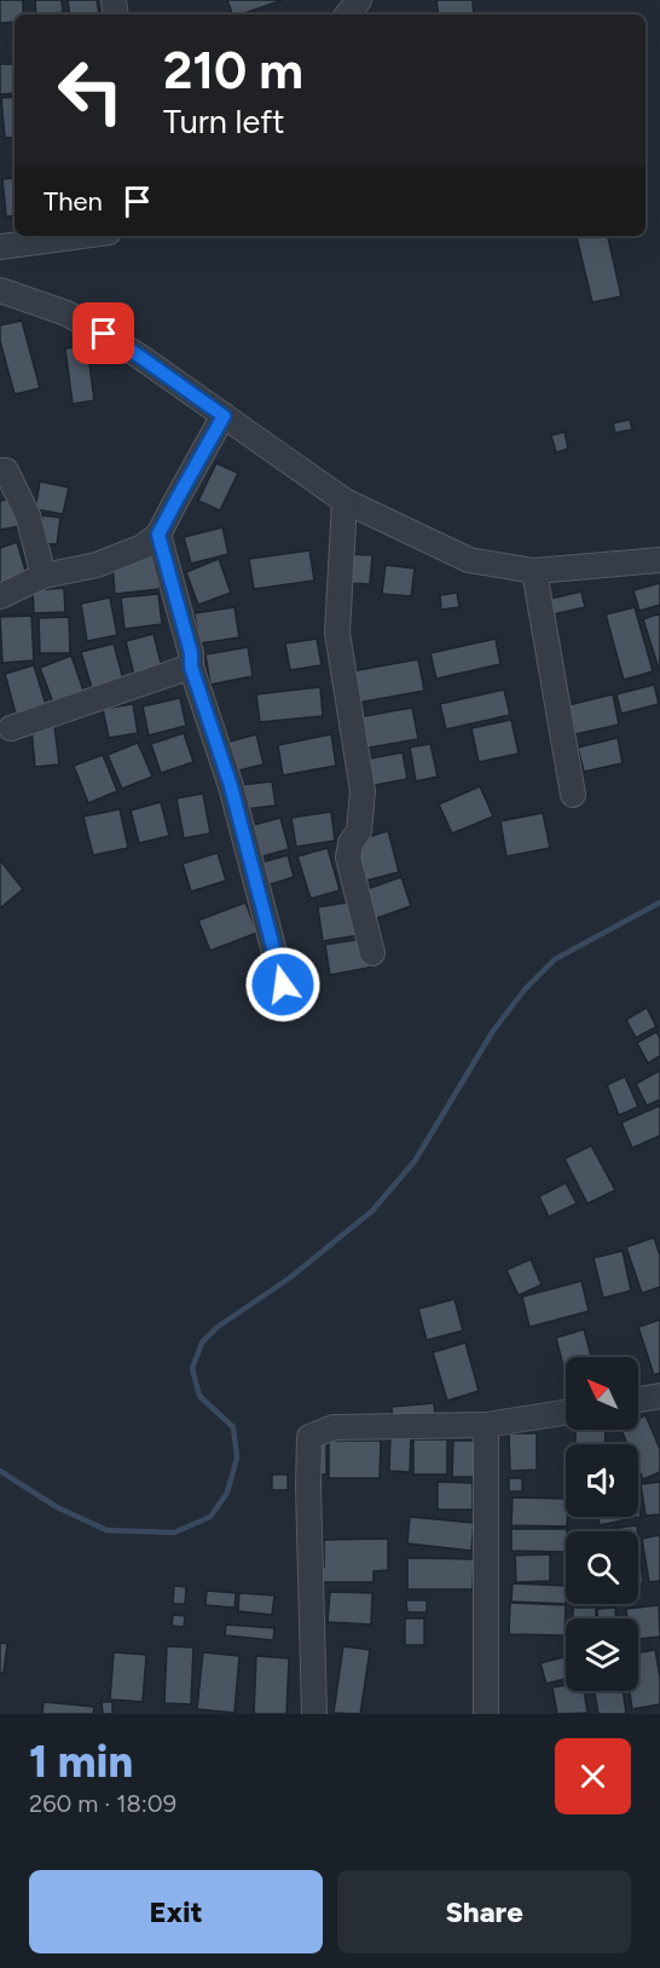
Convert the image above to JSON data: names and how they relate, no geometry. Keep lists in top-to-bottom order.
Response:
{
  "north": "top left",
  "page": {
    "turn": ["210 m", "Turn left"],
    "then": "Then",
    "heading": ["1 min", "260 m · 18:09"],
    "buttons": ["Exit", "Share"]
  }
}
